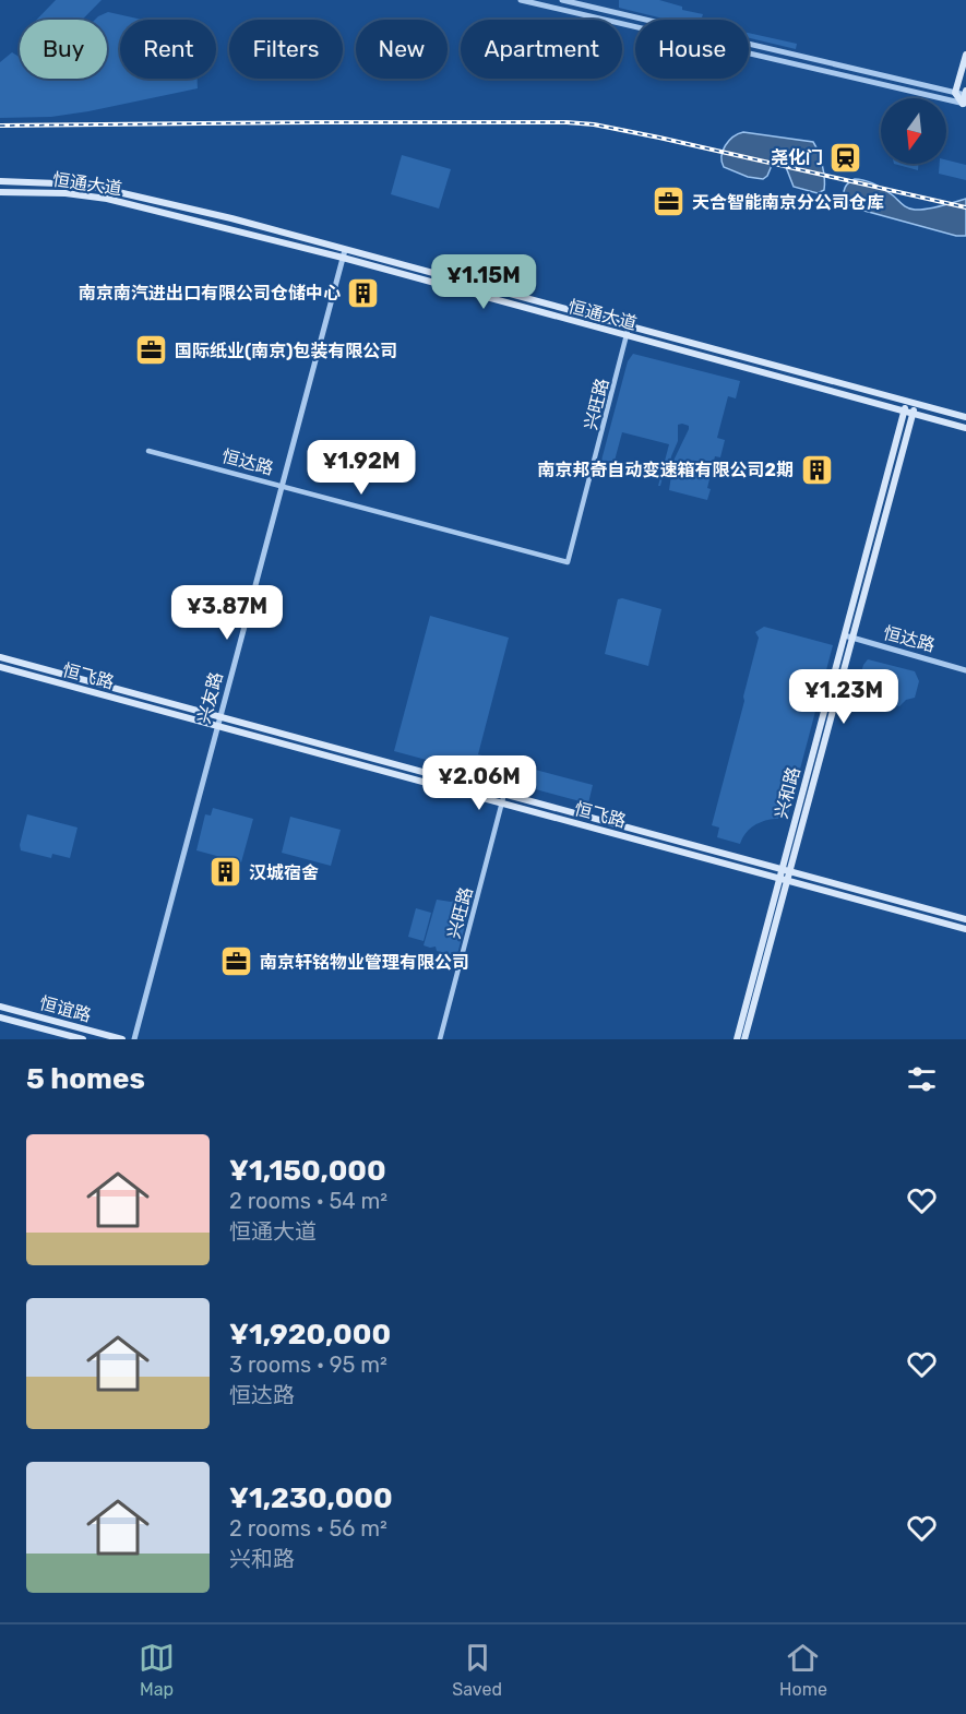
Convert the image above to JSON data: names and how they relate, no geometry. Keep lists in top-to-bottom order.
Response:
{
  "streets": {
    "main road": [
      "恒通大道",
      "恒飞路",
      "兴和路",
      "恒谊路"
    ],
    "street": ["兴旺路", "恒达路", "兴友路"]
  },
  "crossings": [
    ["恒通大道", "兴旺路"],
    ["恒通大道", "兴友路"],
    ["恒通大道", "兴和路"],
    ["兴旺路", "恒达路"],
    ["兴旺路", "恒飞路"],
    ["恒达路", "兴友路"],
    ["恒达路", "兴和路"],
    ["恒飞路", "兴友路"],
    ["恒飞路", "兴和路"]
  ],
  "places": {
    "station": ["尧化门"],
    "office": ["天合智能南京分公司仓库", "国际纸业(南京)包装有限公司", "南京轩铭物业管理有限公司"],
    "building": ["南京南汽进出口有限公司仓储中心", "南京邦奇自动变速箱有限公司2期", "汉城宿舍"]
  },
  "north": "bottom",
  "page": {
    "chip": [
      "Buy",
      "Rent",
      "Filters",
      "New",
      "Apartment",
      "House"
    ],
    "price": [
      "¥1.15M",
      "¥1.92M",
      "¥3.87M",
      "¥1.23M",
      "¥2.06M"
    ],
    "heading": "5 homes",
    "list": [
      {
        "name": "¥1,150,000",
        "note": "2 rooms · 54 m² · 恒通大道"
      },
      {
        "name": "¥1,920,000",
        "note": "3 rooms · 95 m² · 恒达路"
      },
      {
        "name": "¥1,230,000",
        "note": "2 rooms · 56 m² · 兴和路"
      }
    ],
    "tabs": ["Map", "Saved", "Home"]
  }
}
